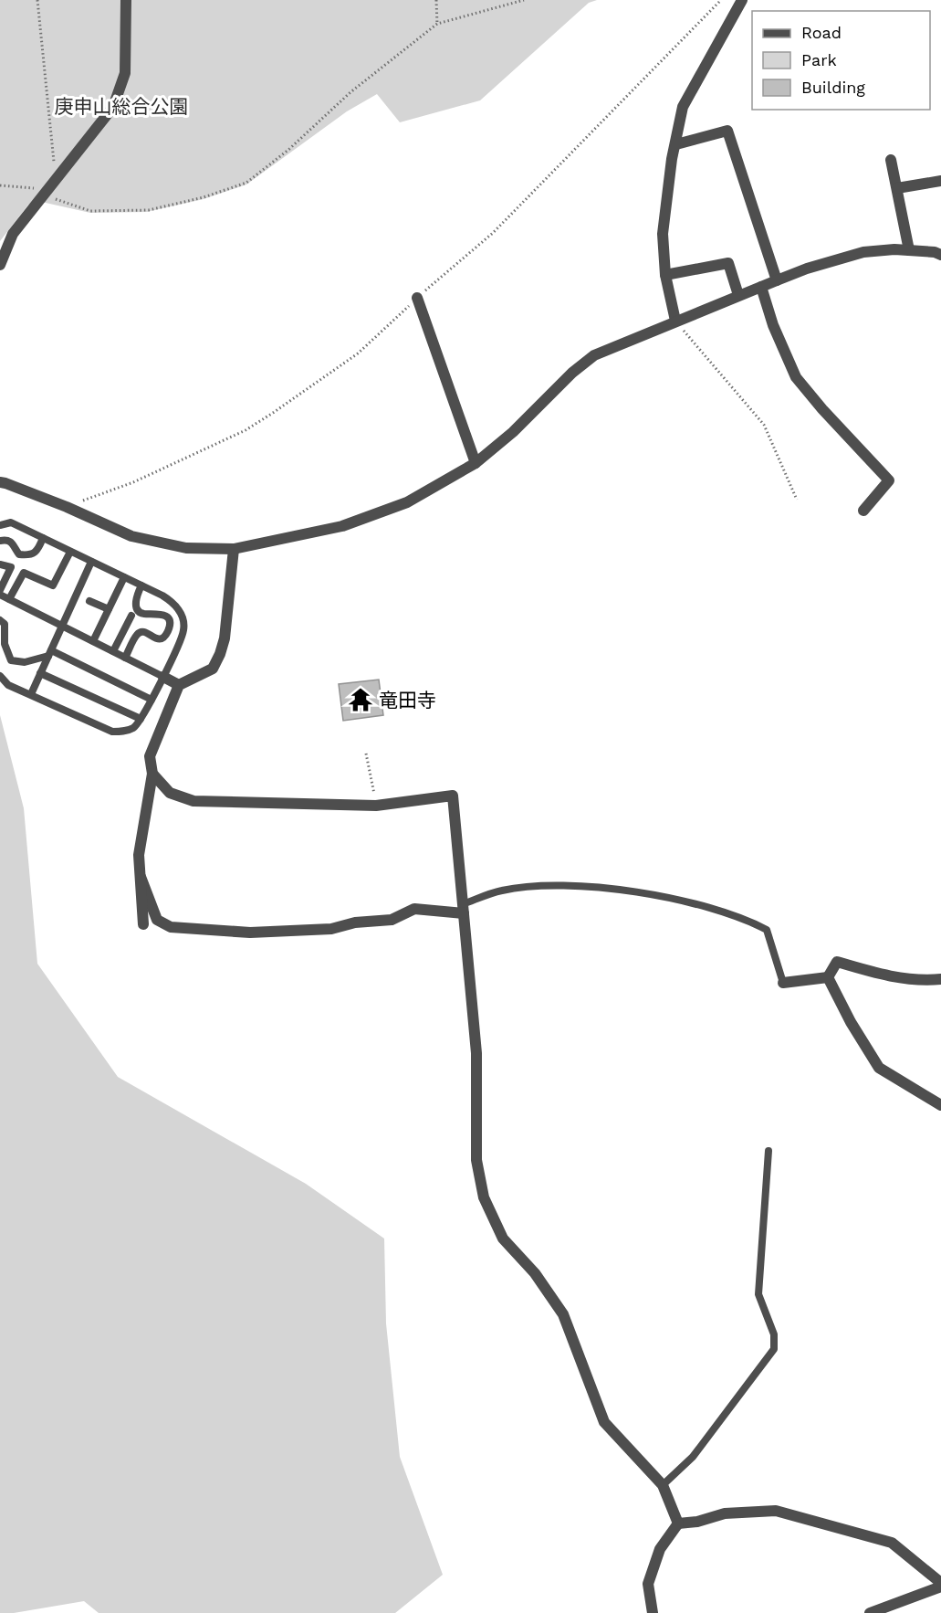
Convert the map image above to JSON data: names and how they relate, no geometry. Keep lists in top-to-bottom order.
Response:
{
  "parks": ["庚申山総合公園"],
  "places": {
    "temple": ["竜田寺"]
  },
  "legend": ["Road", "Park", "Building"]
}
